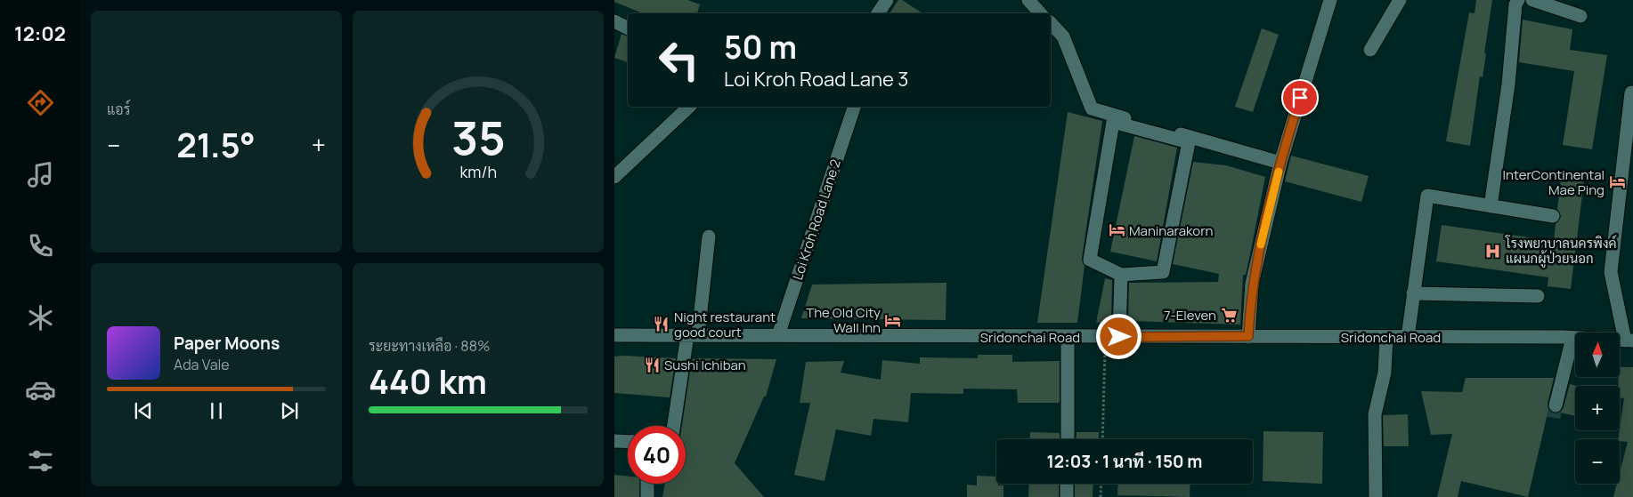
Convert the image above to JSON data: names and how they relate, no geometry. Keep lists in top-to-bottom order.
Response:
{
  "streets": {
    "street": ["Loi Kroh Road Lane 2", "Sridonchai Road"]
  },
  "crossings": [
    ["Loi Kroh Road Lane 2", "Sridonchai Road"]
  ],
  "places": {
    "hotel": ["InterContinental Mae Ping", "Maninarakorn", "The Old City Wall Inn"],
    "hospital": ["โรงพยาบาลนครพิงค์ แผนกผู้ป่วยนอก"],
    "supermarket": ["7-Eleven"],
    "restaurant": ["Night restaurant good court", "Sushi Ichiban"]
  },
  "north": "top",
  "page": {
    "tabs": "12:02",
    "tile": [
      "แอร์",
      ["ระยะทางเหลือ · 88%", "440 km"]
    ],
    "turn": ["50 m", "Loi Kroh Road Lane 3"],
    "heat": ["−", "21.5°", "+"],
    "song": ["Paper Moons", "Ada Vale"],
    "map_buttons": ["+", "−"],
    "limit": "40",
    "trip": "12:03 · 1 นาที · 150 m",
    "gauge": ["35", "km/h"]
  }
}
